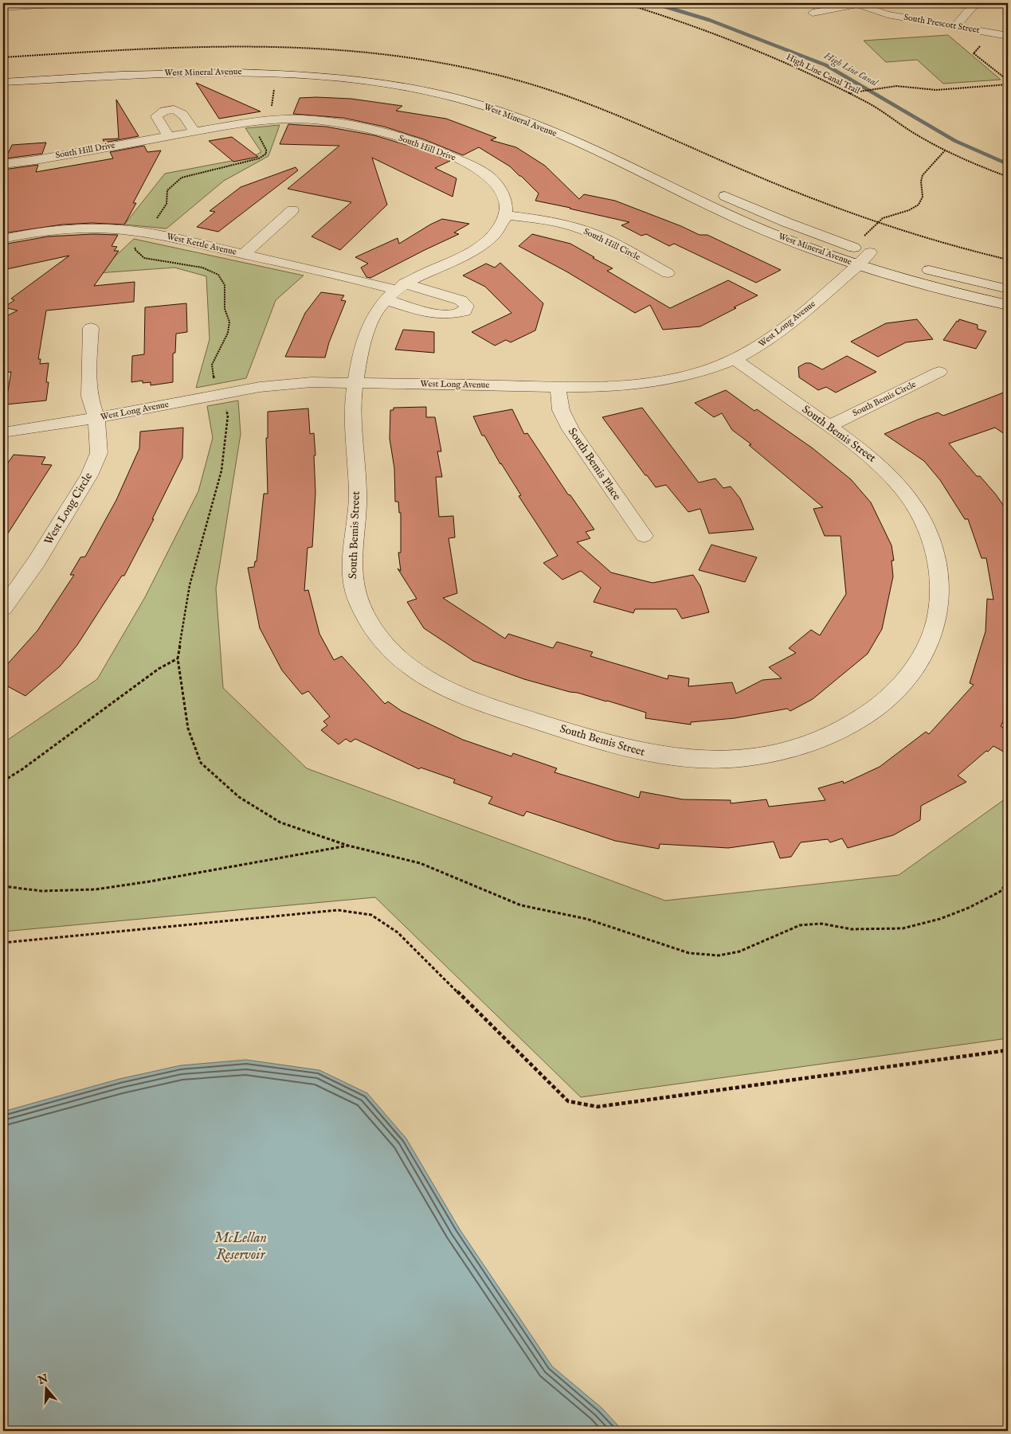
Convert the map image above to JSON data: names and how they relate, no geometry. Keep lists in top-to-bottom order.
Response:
{
  "streets": {
    "street": [
      "South Prescott Street",
      "West Mineral Avenue",
      "South Hill Drive",
      "West Kettle Avenue",
      "South Hill Circle",
      "West Long Avenue",
      "South Bemis Circle",
      "South Bemis Street",
      "South Bemis Place",
      "West Long Circle"
    ],
    "path": ["High Line Canal Trail"]
  },
  "crossings": [
    ["West Mineral Avenue", "West Long Avenue"],
    ["South Hill Drive", "South Hill Circle"],
    ["West Long Avenue", "South Bemis Street"],
    ["West Long Avenue", "South Bemis Place"],
    ["West Long Avenue", "West Long Circle"],
    ["South Bemis Circle", "South Bemis Street"]
  ],
  "water": ["High Line Canal", "McLellan Reservoir"],
  "north": "top"
}
